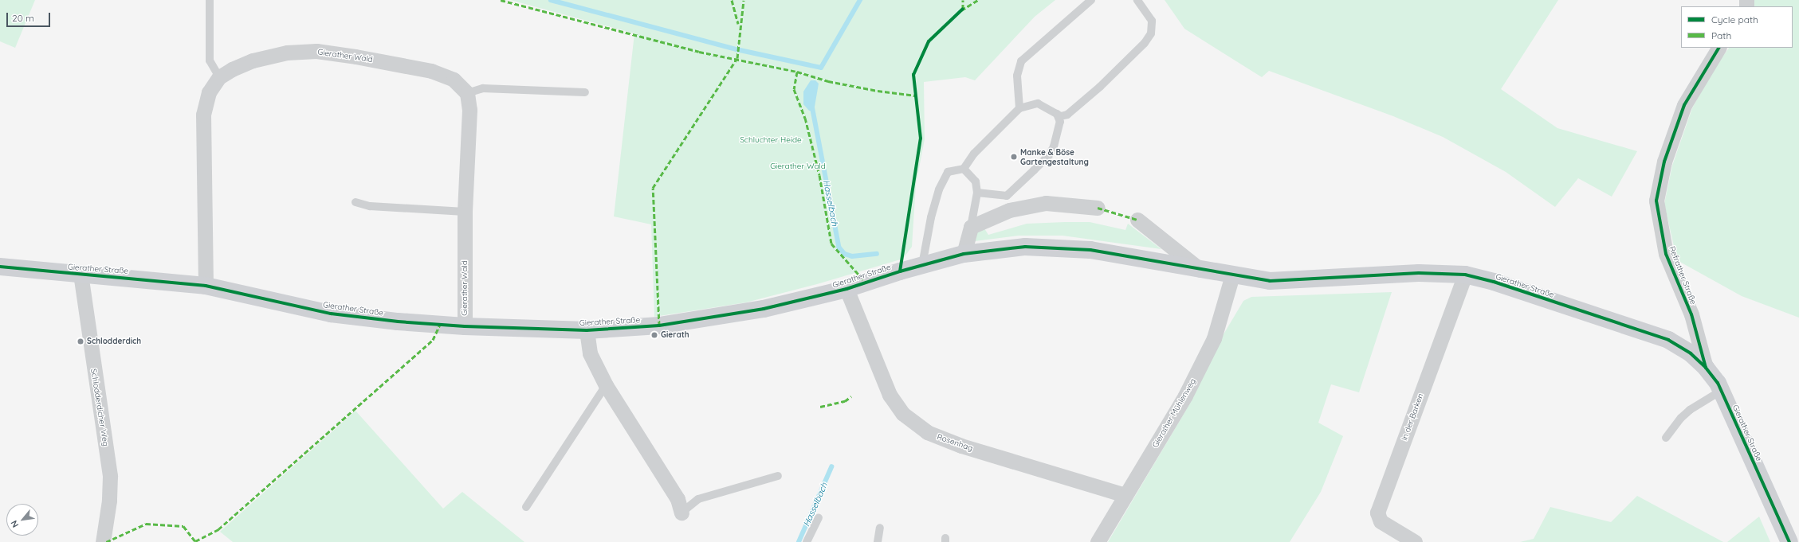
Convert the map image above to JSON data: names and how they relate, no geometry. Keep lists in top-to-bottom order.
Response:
{
  "streets": {
    "street": [
      "Gierather Wald",
      "Gierather Straße",
      "Refrather Straße",
      "Schlodderdicher Weg",
      "Gierather Mühlenweg",
      "In der Barken",
      "Rosenhag"
    ]
  },
  "crossings": [
    ["Gierather Wald", "Gierather Straße"],
    ["Gierather Straße", "Refrather Straße"],
    ["Gierather Straße", "Schlodderdicher Weg"],
    ["Gierather Straße", "Gierather Mühlenweg"],
    ["Gierather Straße", "In der Barken"],
    ["Gierather Straße", "Rosenhag"],
    ["Gierather Mühlenweg", "Rosenhag"]
  ],
  "water": ["Hasselbach"],
  "parks": ["Schluchter Heide", "Gierather Wald"],
  "places": ["Manke & Böse Gartengestaltung", "Gierath", "Schlodderdich"],
  "legend": ["Cycle path", "Path"],
  "scale_bar": "20 m",
  "north": "bottom left"
}
